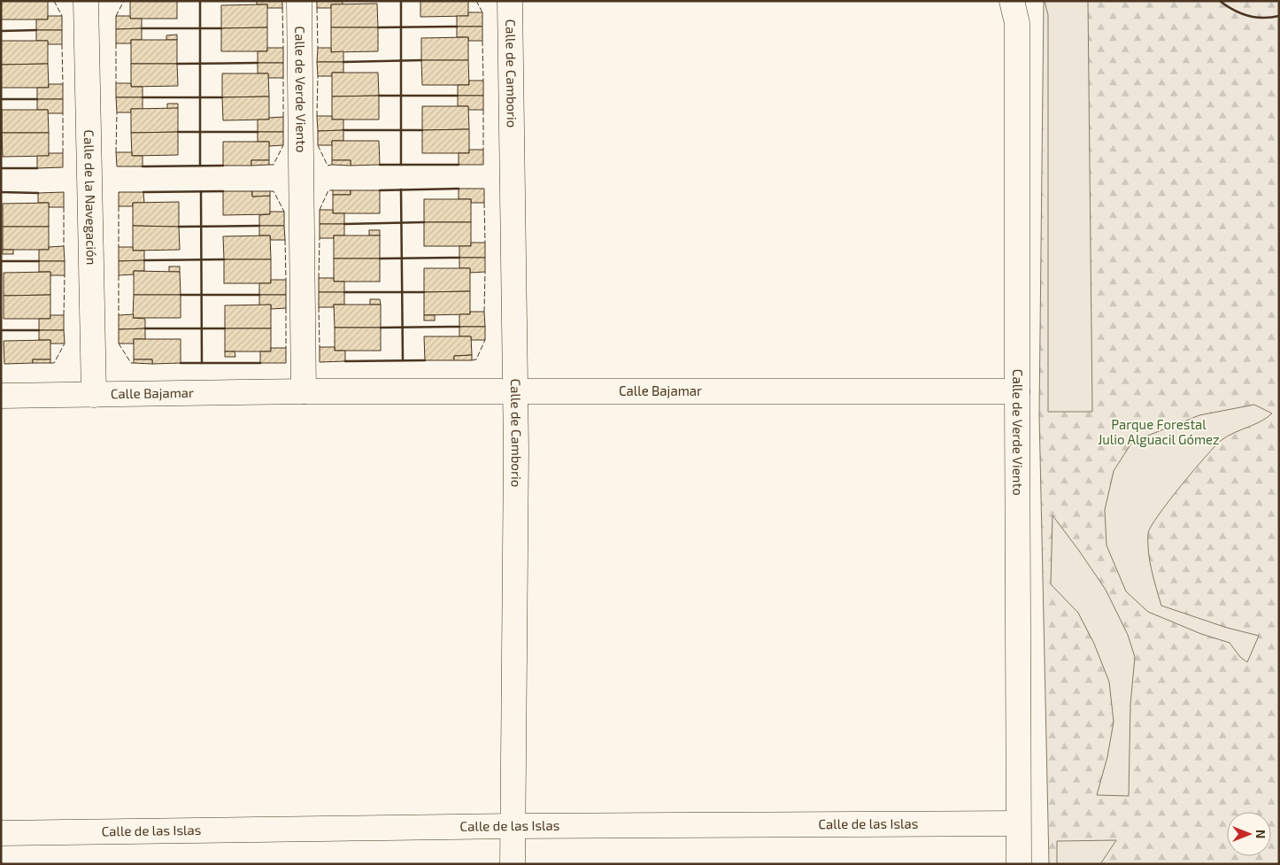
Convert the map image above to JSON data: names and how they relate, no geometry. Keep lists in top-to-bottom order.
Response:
{
  "streets": {
    "street": [
      "Calle de Camborio",
      "Calle de Verde Viento",
      "Calle de la Navegación",
      "Calle Bajamar",
      "Calle de las Islas"
    ]
  },
  "crossings": [
    ["Calle de Camborio", "Calle Bajamar"],
    ["Calle de Camborio", "Calle de las Islas"],
    ["Calle de Verde Viento", "Calle Bajamar"],
    ["Calle de Verde Viento", "Calle de las Islas"],
    ["Calle de la Navegación", "Calle Bajamar"]
  ],
  "parks": ["Parque Forestal Julio Alguacil Gómez"],
  "north": "right"
}
